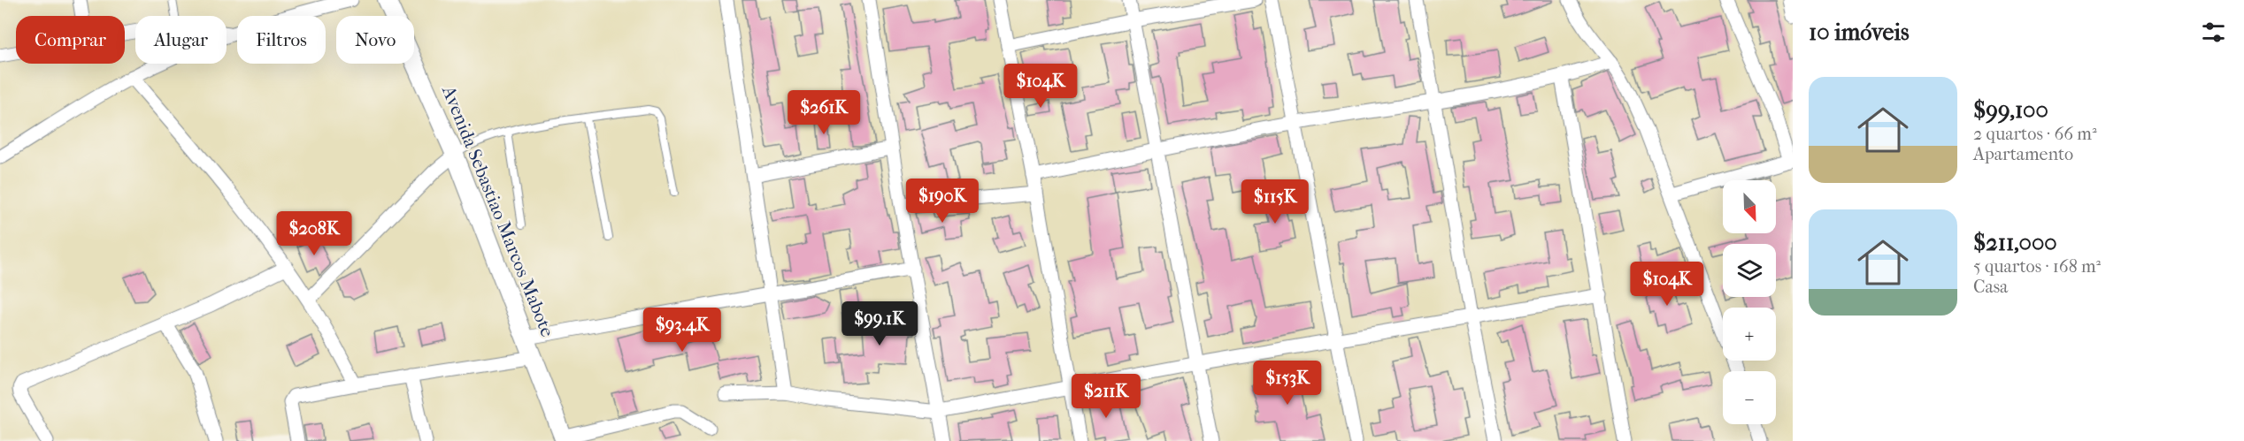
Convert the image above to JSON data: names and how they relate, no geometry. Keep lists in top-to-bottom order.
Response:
{
  "streets": {
    "main road": ["Avenida Sebastiao Marcos Mabote"]
  },
  "north": "bottom right",
  "page": {
    "heading": "10 imóveis",
    "chip": [
      "Comprar",
      "Alugar",
      "Filtros",
      "Novo"
    ],
    "price": [
      "$104K",
      "$261K",
      "$190K",
      "$115K",
      "$208K",
      "$104K",
      "$99.1K",
      "$93.4K",
      "$153K",
      "$211K"
    ],
    "list": [
      {
        "name": "$99,100",
        "note": "2 quartos · 66 m² · Apartamento"
      },
      {
        "name": "$211,000",
        "note": "5 quartos · 168 m² · Casa"
      }
    ],
    "map_buttons": ["+", "−"]
  }
}
